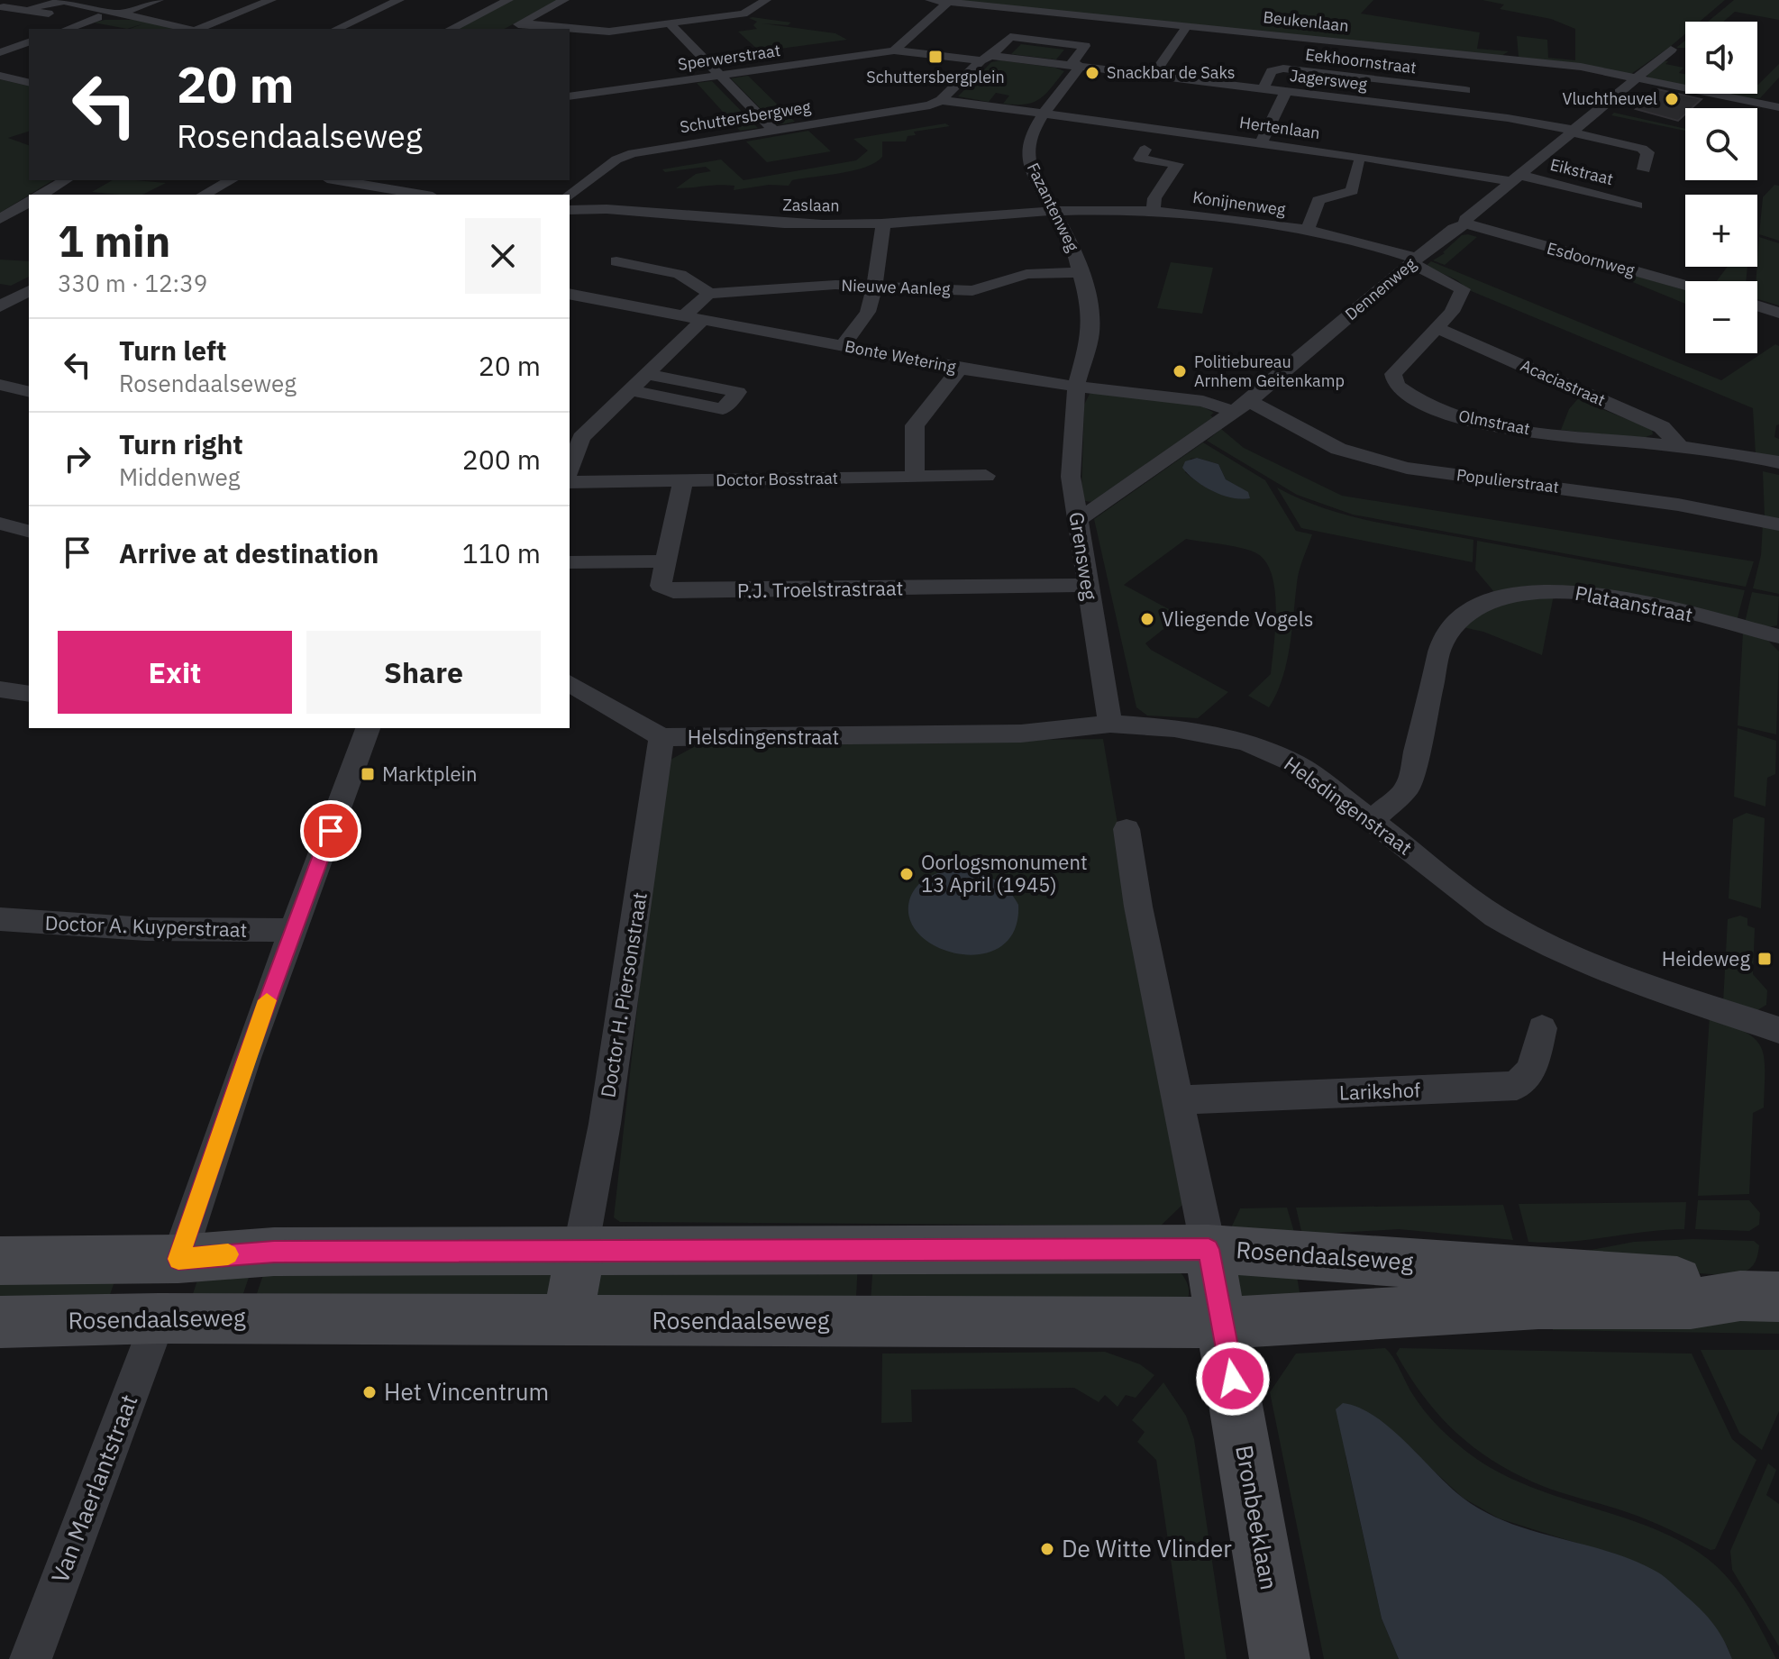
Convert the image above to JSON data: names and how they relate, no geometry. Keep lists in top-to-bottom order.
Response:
{
  "streets": {
    "street": [
      "Beukenlaan",
      "Sperwerstraat",
      "Eekhoornstraat",
      "Jagersweg",
      "Schuttersbergweg",
      "Hertenlaan",
      "Eikstraat",
      "Konijnenweg",
      "Zaslaan",
      "Fazantenweg",
      "Esdoornweg",
      "Nieuwe Aanleg",
      "Dennenweg",
      "Bonte Wetering",
      "Acaciastraat",
      "Olmstraat",
      "Doctor Bosstraat",
      "Populierstraat",
      "Grensweg",
      "P.J. Troelstrastraat",
      "Plataanstraat",
      "Helsdingenstraat",
      "Doctor A. Kuyperstraat",
      "Doctor H. Piersonstraat",
      "Larikshof",
      "Rosendaalseweg",
      "Van Maerlantstraat",
      "Bronbeeklaan"
    ]
  },
  "crossings": [
    ["Beukenlaan", "Dennenweg"],
    ["Eekhoornstraat", "Jagersweg"],
    ["Jagersweg", "Dennenweg"],
    ["Hertenlaan", "Eikstraat"],
    ["Hertenlaan", "Fazantenweg"],
    ["Hertenlaan", "Dennenweg"],
    ["Eikstraat", "Dennenweg"],
    ["Konijnenweg", "Zaslaan"],
    ["Konijnenweg", "Fazantenweg"],
    ["Konijnenweg", "Dennenweg"],
    ["Konijnenweg", "Olmstraat"],
    ["Zaslaan", "Fazantenweg"],
    ["Fazantenweg", "Nieuwe Aanleg"],
    ["Fazantenweg", "Bonte Wetering"],
    ["Fazantenweg", "Grensweg"],
    ["Esdoornweg", "Dennenweg"],
    ["Dennenweg", "Bonte Wetering"],
    ["Dennenweg", "Olmstraat"],
    ["Dennenweg", "Populierstraat"],
    ["Dennenweg", "Grensweg"],
    ["Bonte Wetering", "Populierstraat"],
    ["Bonte Wetering", "Grensweg"],
    ["Acaciastraat", "Olmstraat"],
    ["Doctor Bosstraat", "P.J. Troelstrastraat"],
    ["Grensweg", "P.J. Troelstrastraat"],
    ["Grensweg", "Helsdingenstraat"],
    ["Plataanstraat", "Helsdingenstraat"],
    ["Helsdingenstraat", "Doctor H. Piersonstraat"],
    ["Doctor H. Piersonstraat", "Rosendaalseweg"],
    ["Rosendaalseweg", "Van Maerlantstraat"],
    ["Rosendaalseweg", "Bronbeeklaan"]
  ],
  "places": {
    "transit": ["Schuttersbergplein", "Marktplein", "Heideweg"],
    "other": [
      "Snackbar de Saks",
      "Vluchtheuvel",
      "Politiebureau Arnhem Geitenkamp",
      "Vliegende Vogels",
      "Oorlogsmonument 13 April (1945)",
      "Het Vincentrum",
      "De Witte Vlinder"
    ]
  },
  "page": {
    "map_buttons": ["+", "−"],
    "turn": ["20 m", "Rosendaalseweg"],
    "heading": ["1 min", "330 m · 12:39"],
    "list": [
      {
        "name": "Turn left",
        "note": "Rosendaalseweg",
        "value": "20 m"
      },
      {
        "name": "Turn right",
        "note": "Middenweg",
        "value": "200 m"
      },
      {
        "name": "Arrive at destination",
        "value": "110 m"
      }
    ],
    "buttons": ["Exit", "Share"]
  }
}
